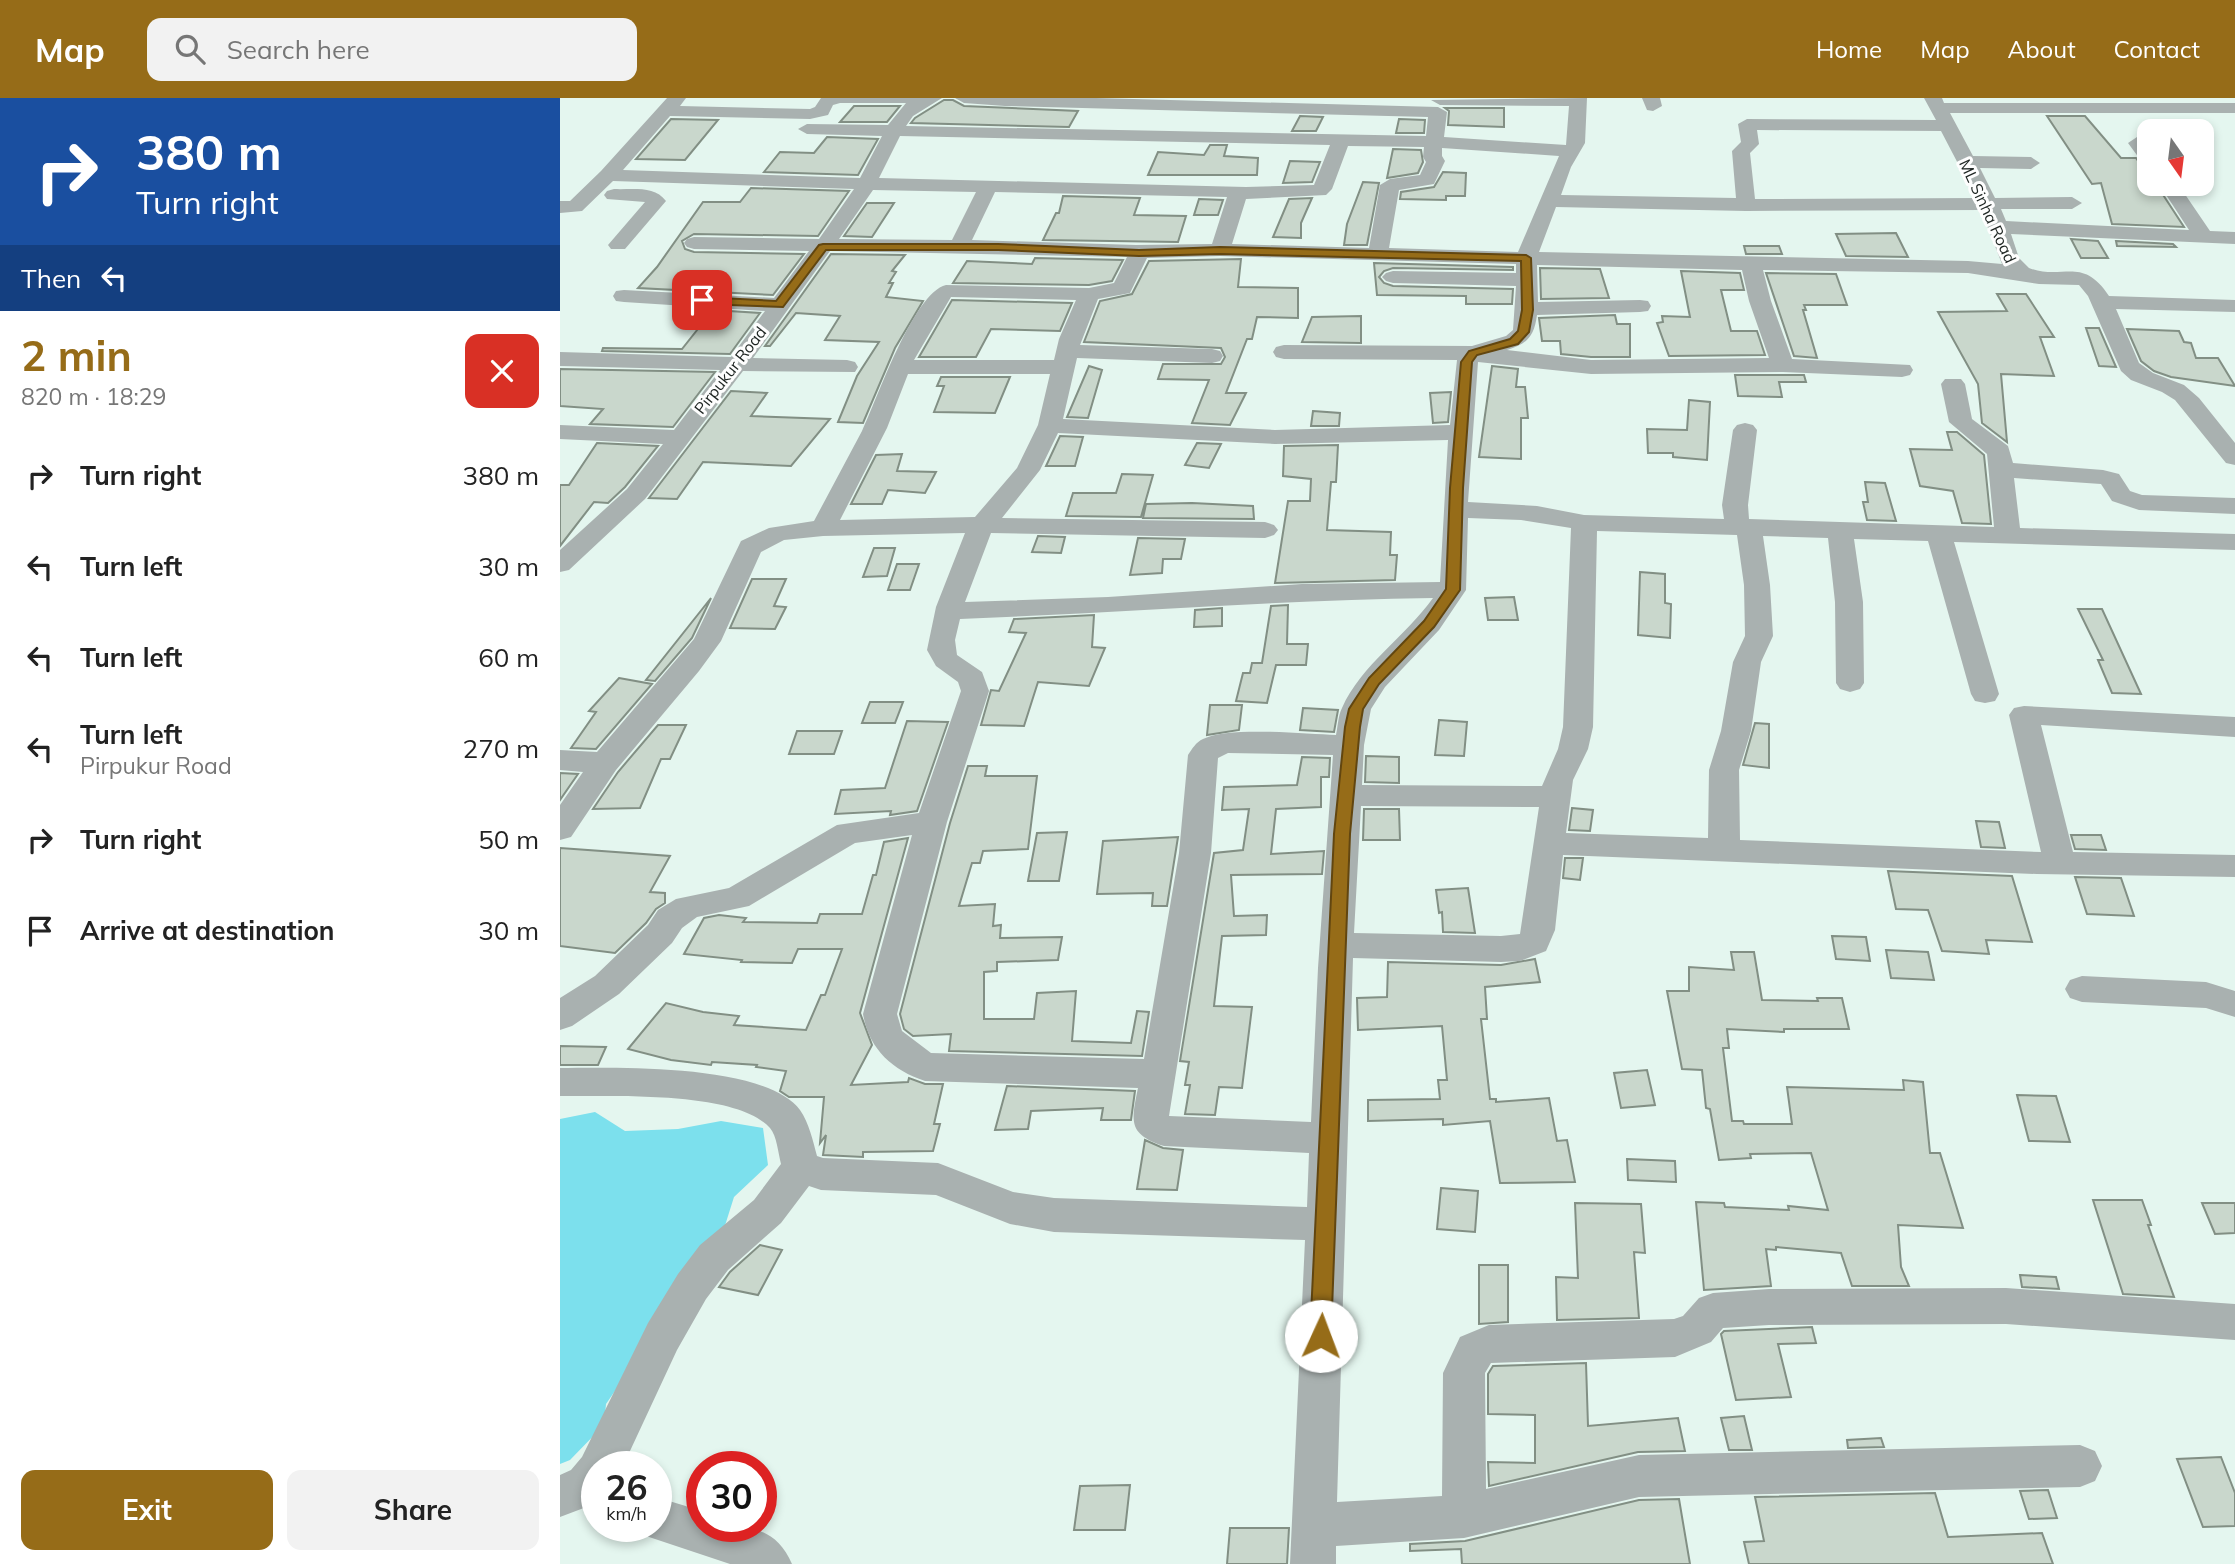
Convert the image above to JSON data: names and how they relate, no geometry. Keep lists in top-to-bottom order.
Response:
{
  "streets": {
    "street": ["ML Sinha Road", "Pirpukur Road"]
  },
  "north": "bottom",
  "page": {
    "header": "Map",
    "search": "Search here",
    "nav": [
      "Home",
      "Map",
      "About",
      "Contact"
    ],
    "turn": ["380 m", "Turn right"],
    "then": "Then",
    "heading": ["2 min", "820 m · 18:29"],
    "list": [
      {
        "name": "Turn right",
        "value": "380 m"
      },
      {
        "name": "Turn left",
        "value": "30 m"
      },
      {
        "name": "Turn left",
        "value": "60 m"
      },
      {
        "name": "Turn left",
        "note": "Pirpukur Road",
        "value": "270 m"
      },
      {
        "name": "Turn right",
        "value": "50 m"
      },
      {
        "name": "Arrive at destination",
        "value": "30 m"
      }
    ],
    "speed": "26 km/h",
    "limit": "30",
    "buttons": ["Exit", "Share"]
  }
}
